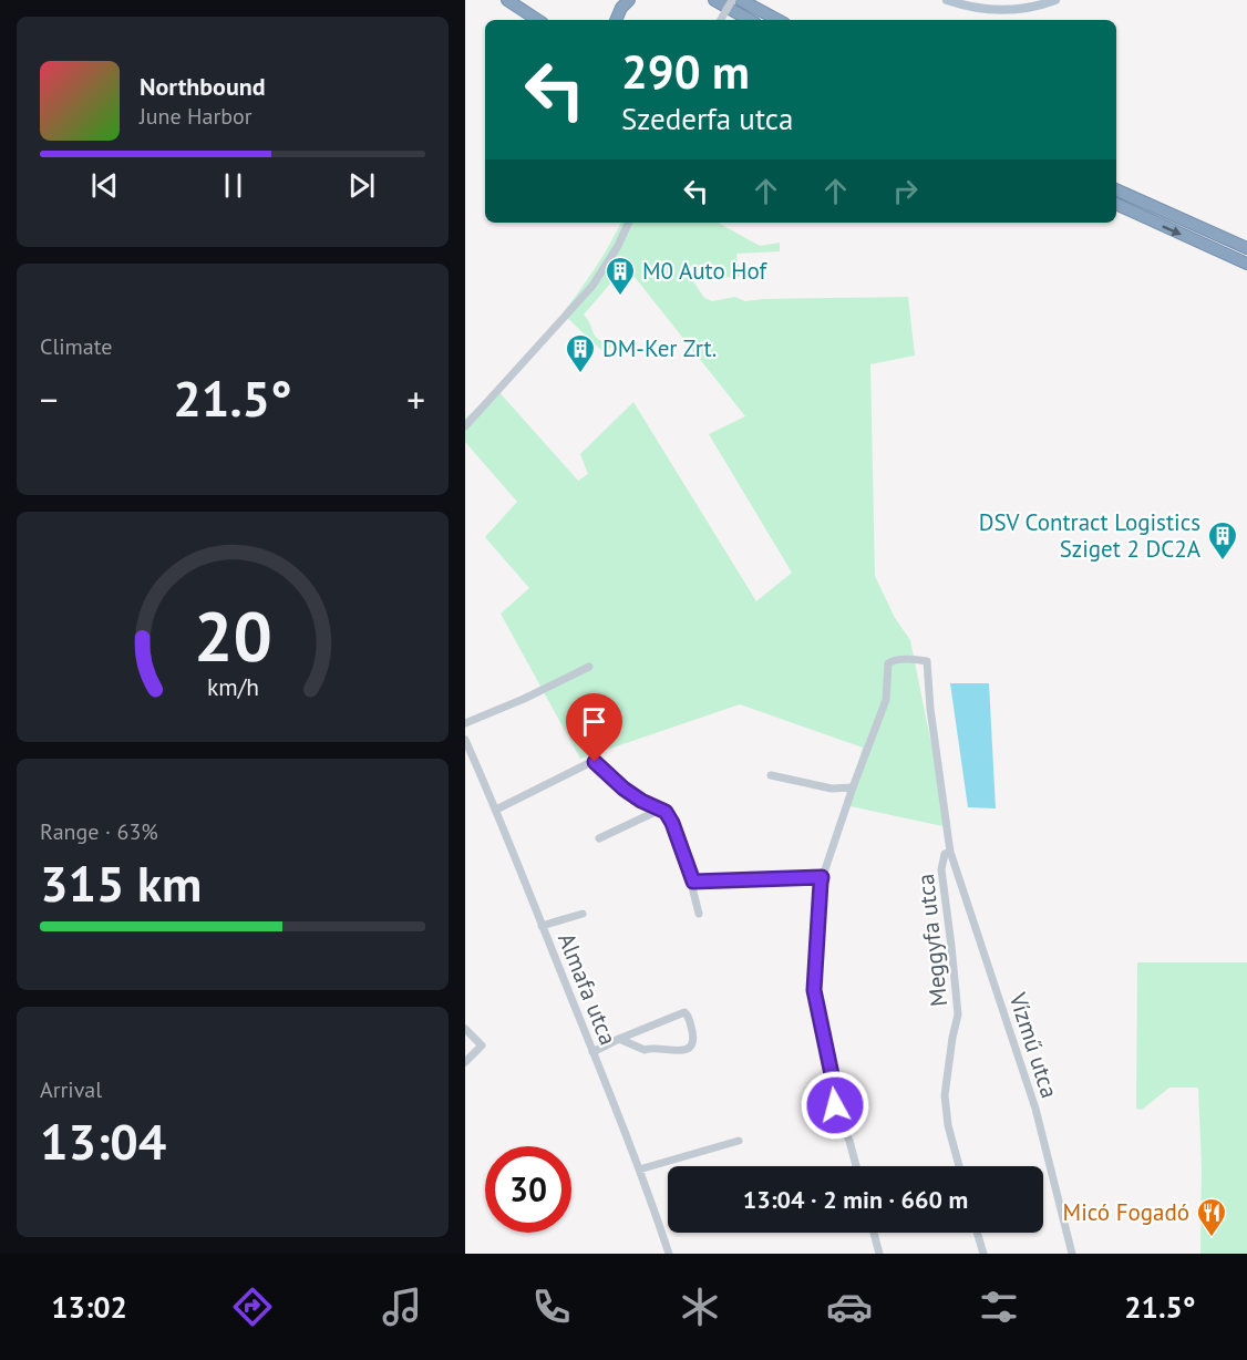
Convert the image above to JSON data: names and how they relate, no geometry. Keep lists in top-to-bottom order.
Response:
{
  "streets": {
    "street": ["Meggyfa utca", "Almafa utca", "Vízmű utca"]
  },
  "crossings": [
    ["Meggyfa utca", "Vízmű utca"]
  ],
  "places": {
    "building": ["M0 Auto Hof", "DM-Ker Zrt.", "DSV Contract Logistics Sziget 2 DC2A"],
    "restaurant": ["Micó Fogadó"]
  },
  "page": {
    "turn": ["290 m", "Szederfa utca"],
    "song": ["Northbound", "June Harbor"],
    "tile": [
      "Climate",
      ["Range · 63%", "315 km"],
      ["Arrival", "13:04"]
    ],
    "heat": ["−", "21.5°", "+"],
    "limit": "30",
    "trip": "13:04 · 2 min · 660 m",
    "tabs": ["13:02", "21.5°"],
    "gauge": ["20", "km/h"]
  }
}
